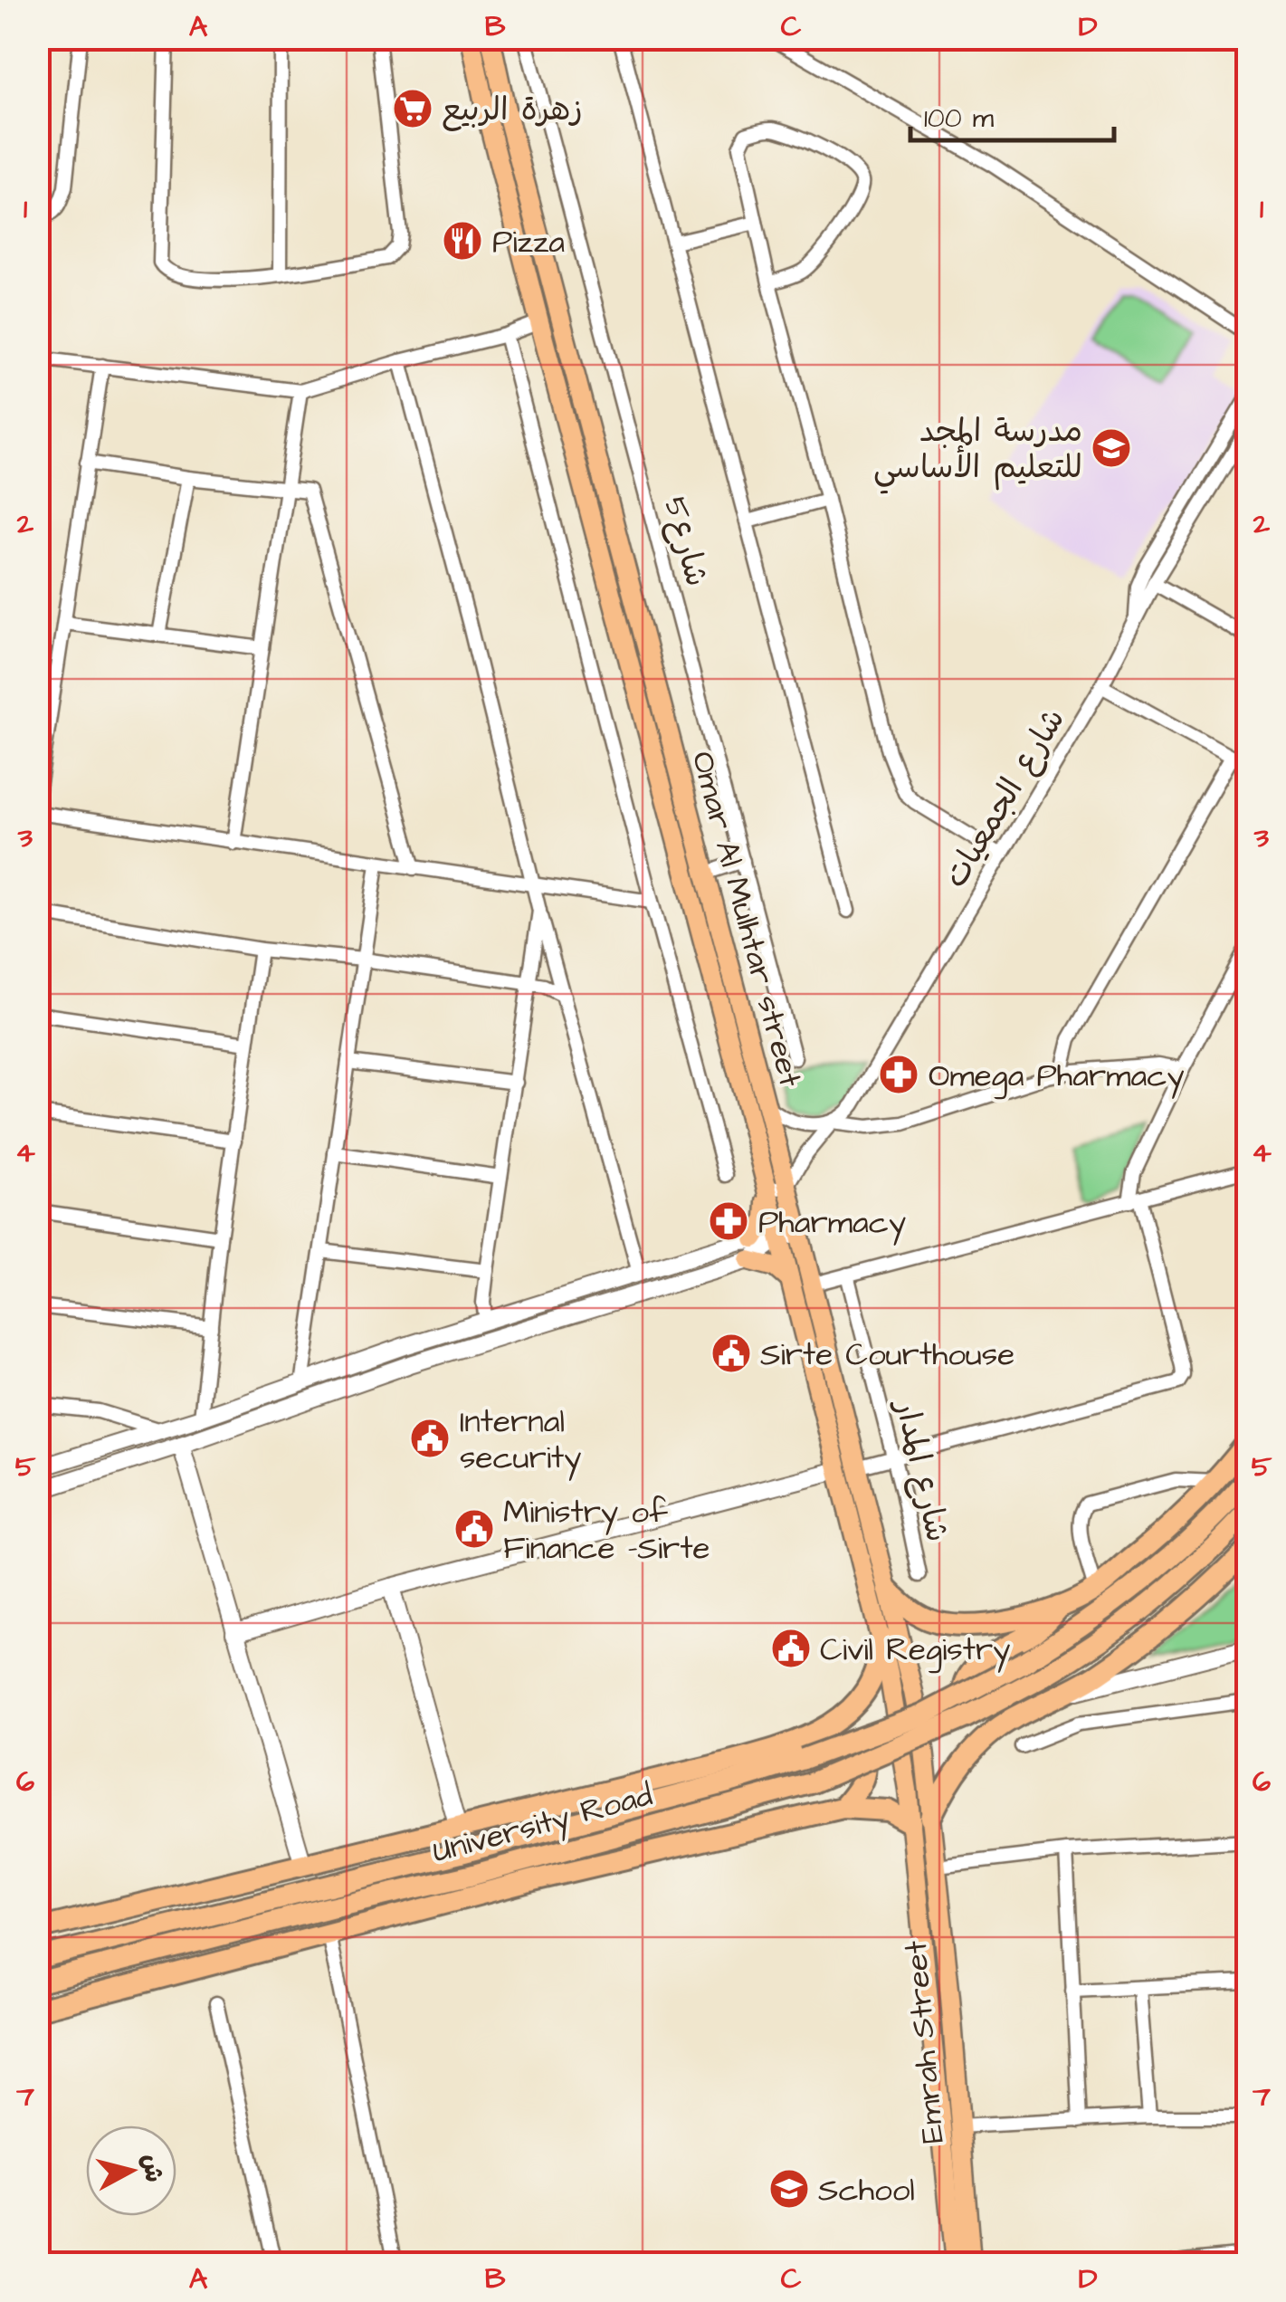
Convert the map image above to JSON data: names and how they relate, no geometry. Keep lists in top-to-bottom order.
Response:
{
  "streets": {
    "highway": ["University Road"],
    "main road": ["Omar Al Mulhtar street", "Emrah Street"],
    "street": ["شارع5", "شارع الجمعيات", "شارع المدار"]
  },
  "crossings": [
    ["شارع الجمعيات", "Omar Al Mulhtar street"],
    ["Omar Al Mulhtar street", "Emrah Street"]
  ],
  "places": {
    "supermarket": ["زهرة الربيع"],
    "restaurant": ["Pizza"],
    "school or university": ["مدرسة المجد للتعليم الأساسي", "School"],
    "pharmacy": ["Omega Pharmacy", "Pharmacy"],
    "public building": [
      "Sirte Courthouse",
      "Internal security",
      "Ministry of Finance -Sirte",
      "Civil Registry"
    ]
  },
  "scale_bar": "100 m",
  "north": "right",
  "grid": {
    "columns": [
      "A",
      "B",
      "C",
      "D"
    ],
    "rows": [
      "1",
      "2",
      "3",
      "4",
      "5",
      "6",
      "7"
    ]
  }
}
